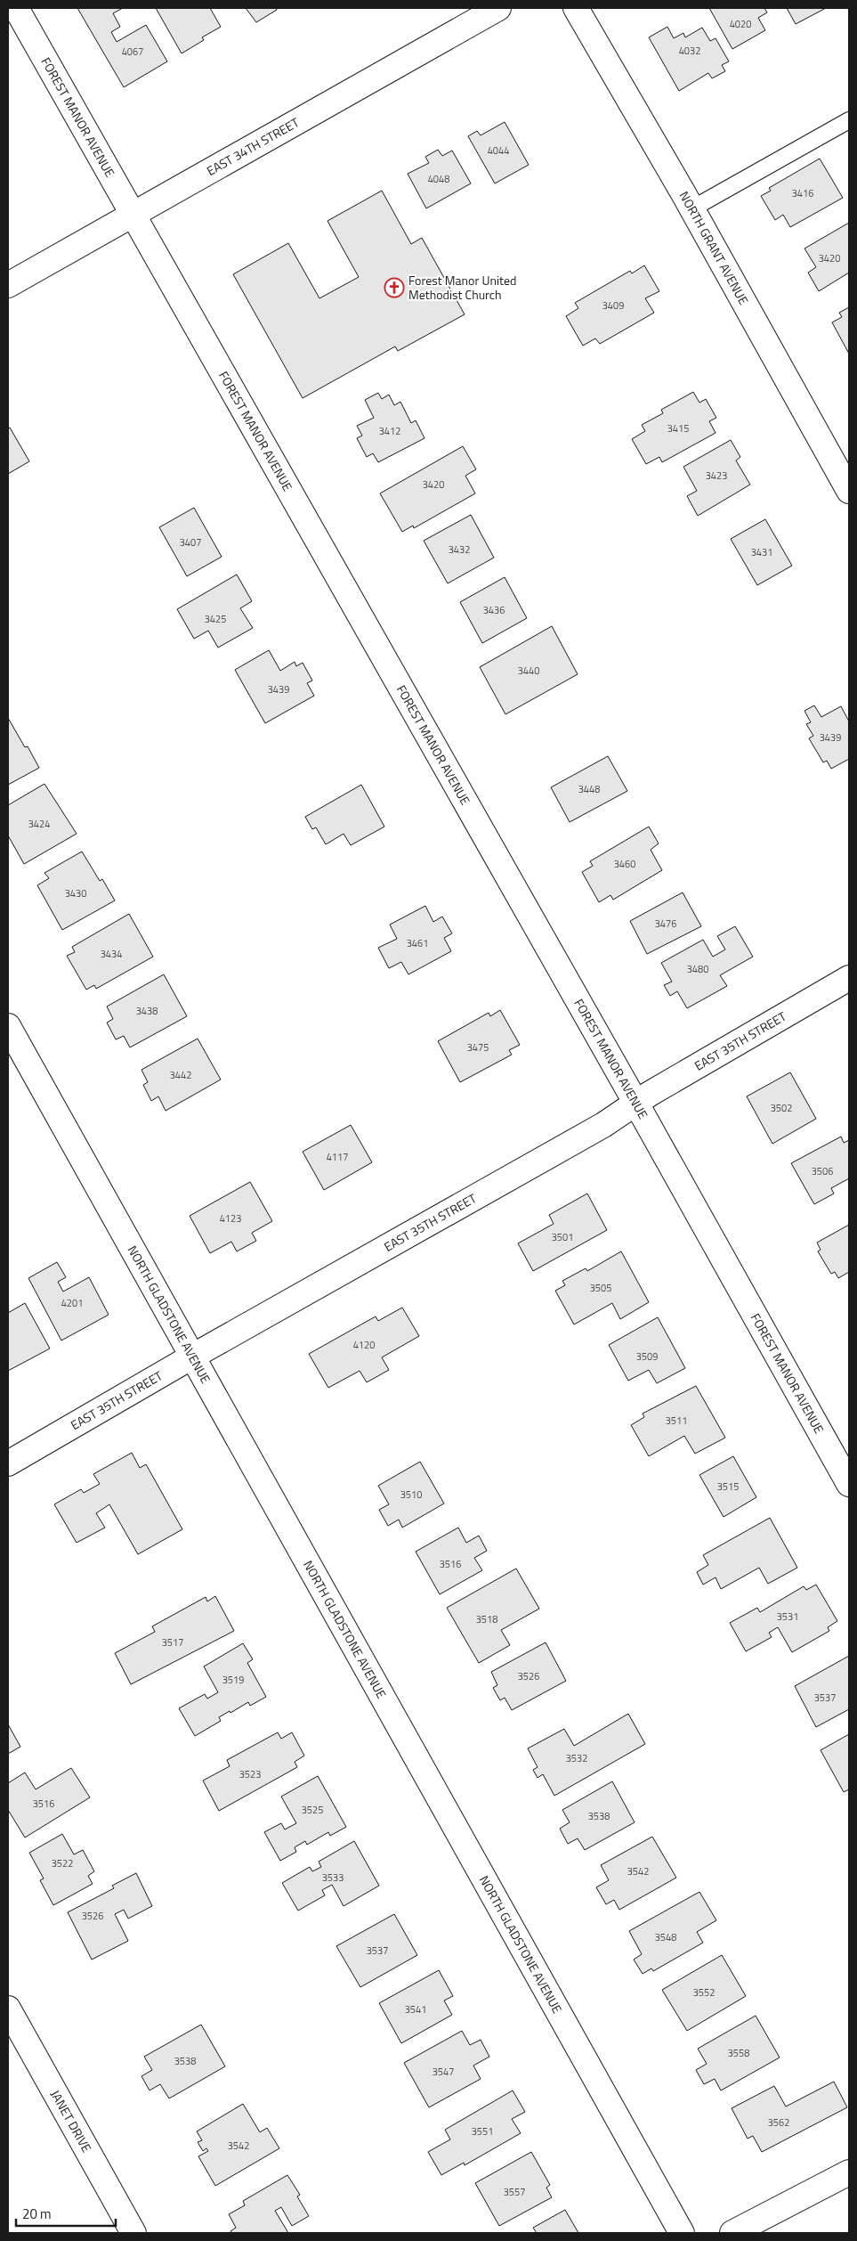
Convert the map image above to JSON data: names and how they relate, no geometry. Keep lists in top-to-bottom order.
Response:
{
  "streets": {
    "street": [
      "FOREST MANOR AVENUE",
      "EAST 34TH STREET",
      "NORTH GRANT AVENUE",
      "EAST 35TH STREET",
      "NORTH GLADSTONE AVENUE",
      "JANET DRIVE"
    ]
  },
  "crossings": [
    ["FOREST MANOR AVENUE", "EAST 34TH STREET"],
    ["FOREST MANOR AVENUE", "EAST 35TH STREET"],
    ["EAST 35TH STREET", "NORTH GLADSTONE AVENUE"]
  ],
  "places": {
    "church": ["Forest Manor United Methodist Church"]
  },
  "house_numbers": [
    "4020",
    "4032",
    "4067",
    "4044",
    "4048",
    "3416",
    "3420",
    "3409",
    "3415",
    "3412",
    "3423",
    "3420",
    "3407",
    "3432",
    "3431",
    "3436",
    "3425",
    "3440",
    "3439",
    "3439",
    "3448",
    "3424",
    "3460",
    "3430",
    "3476",
    "3461",
    "3434",
    "3480",
    "3438",
    "3475",
    "3442",
    "3502",
    "4117",
    "3506",
    "4123",
    "3501",
    "3505",
    "4201",
    "4120",
    "3509",
    "3511",
    "3515",
    "3510",
    "3516",
    "3531",
    "3518",
    "3517",
    "3526",
    "3519",
    "3537",
    "3532",
    "3523",
    "3516",
    "3525",
    "3538",
    "3522",
    "3542",
    "3533",
    "3526",
    "3548",
    "3537",
    "3552",
    "3541",
    "3558",
    "3538",
    "3547",
    "3562",
    "3551",
    "3542",
    "3557"
  ],
  "scale_bar": "20 m"
}
